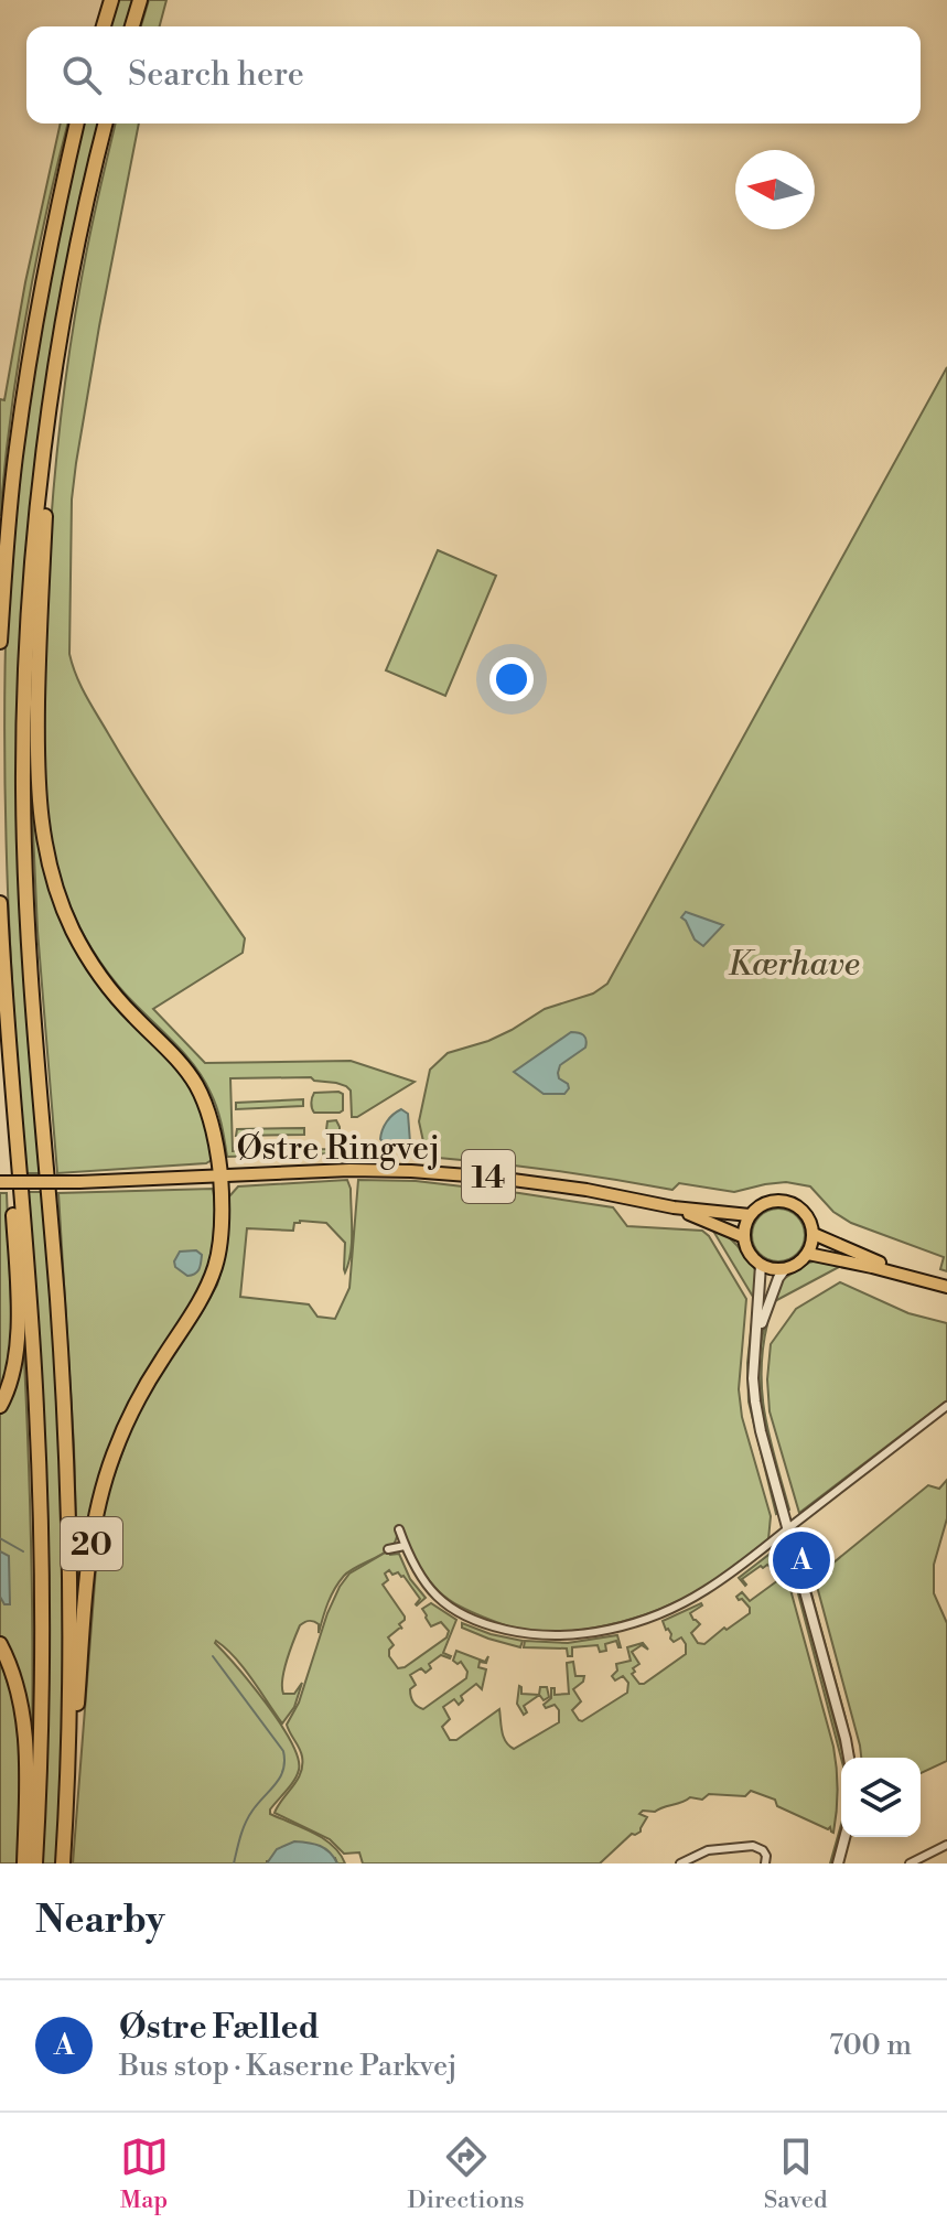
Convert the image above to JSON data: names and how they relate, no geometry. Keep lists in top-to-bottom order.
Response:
{
  "streets": {
    "highway": ["20"],
    "main road": ["Østre Ringvej", "14"]
  },
  "crossings": [
    ["Østre Ringvej", "14"],
    ["Østre Ringvej", "20"]
  ],
  "parks": ["Kærhave"],
  "north": "left",
  "page": {
    "search": "Search here",
    "pins": "A",
    "heading": "Nearby",
    "list": [
      {
        "mark": "A",
        "name": "Østre Fælled",
        "note": "Bus stop · Kaserne Parkvej",
        "value": "700 m"
      }
    ],
    "nav": ["Map", "Directions", "Saved"]
  }
}
